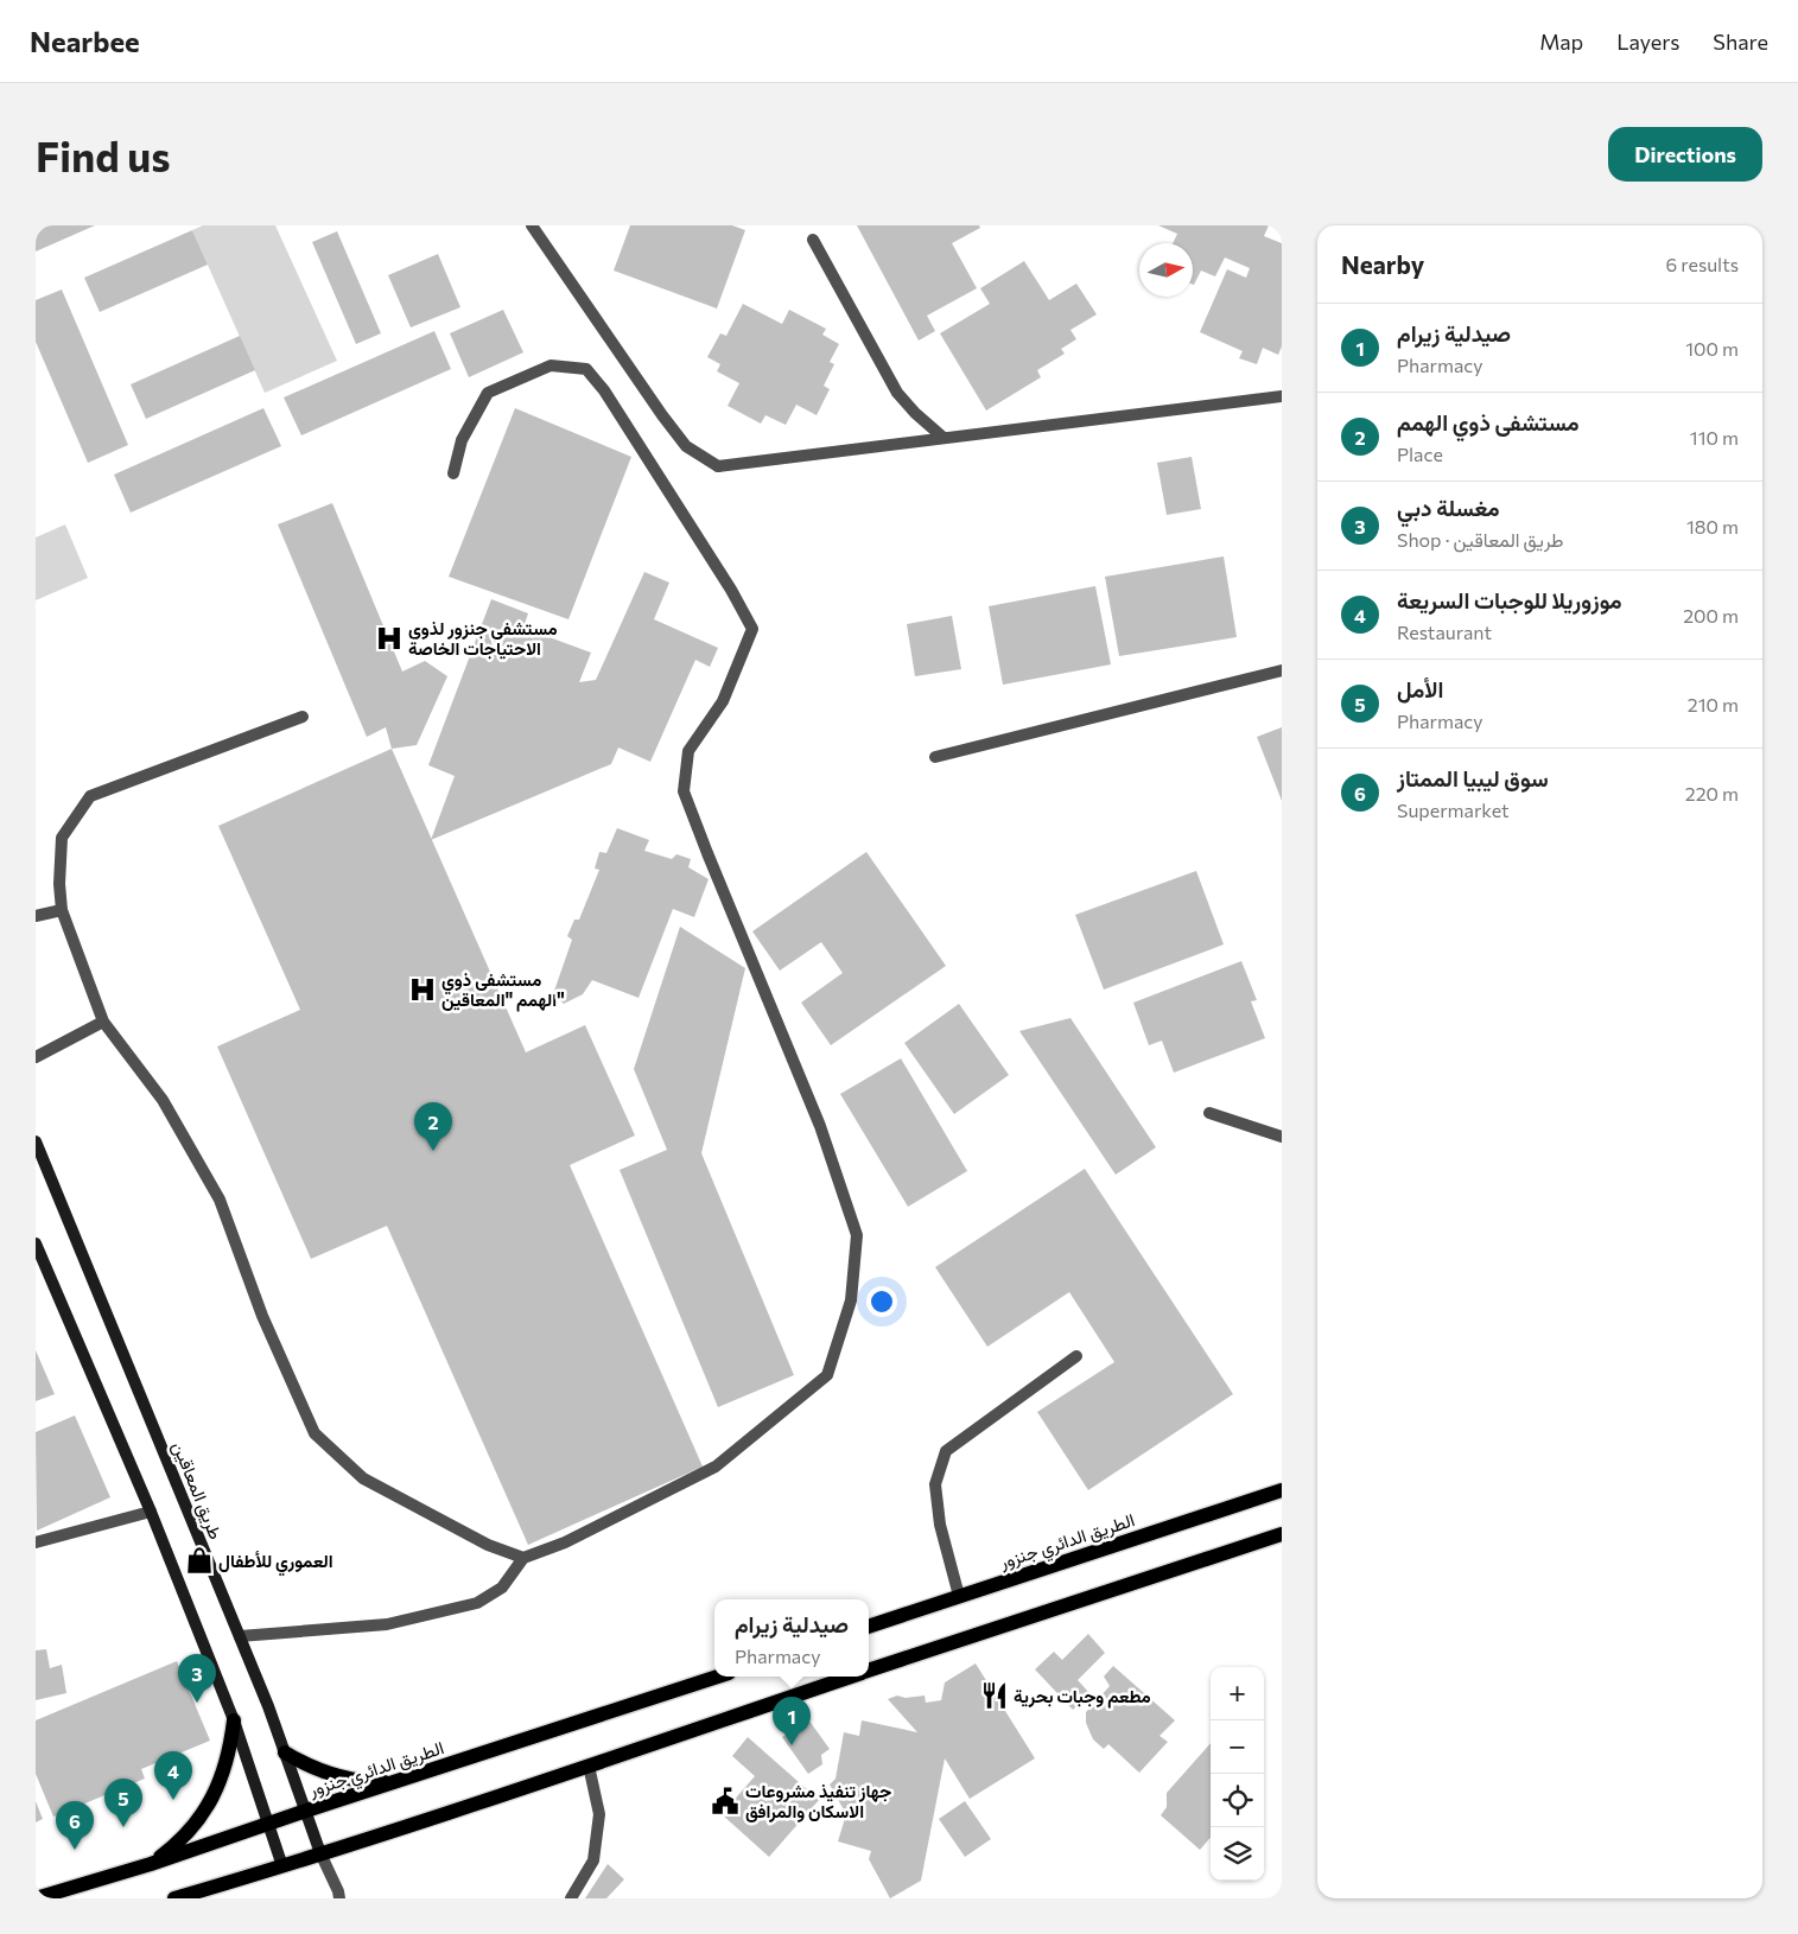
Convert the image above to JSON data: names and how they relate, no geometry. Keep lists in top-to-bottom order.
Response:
{
  "streets": {
    "main road": ["الطريق الدائري جنزور"],
    "street": ["طريق المعاقين"]
  },
  "crossings": [
    ["طريق المعاقين", "الطريق الدائري جنزور"]
  ],
  "places": {
    "hospital": ["مستشفي جنزور لذوي الاحتياجات الخاصة", "مستشفى ذوي الهمم \"المعاقين\""],
    "shop": ["العموري للأطفال"],
    "restaurant": ["مطعم وجبات بحرية"],
    "public building": ["جهاز تنفيذ مشروعات الاسكان والمرافق"]
  },
  "north": "right",
  "page": {
    "header": "Nearbee",
    "nav": ["Map", "Layers", "Share"],
    "buttons": "Directions",
    "title": "Find us",
    "heading": ["Nearby", "6 results"],
    "list": [
      {
        "mark": "1",
        "name": "صيدلية زيرام",
        "note": "Pharmacy",
        "value": "100 m"
      },
      {
        "mark": "2",
        "name": "مستشفى ذوي الهمم",
        "note": "Place",
        "value": "110 m"
      },
      {
        "mark": "3",
        "name": "مغسلة دبي",
        "note": "Shop · طريق المعاقين",
        "value": "180 m"
      },
      {
        "mark": "4",
        "name": "موزوريلا للوجبات السريعة",
        "note": "Restaurant",
        "value": "200 m"
      },
      {
        "mark": "5",
        "name": "الأمل",
        "note": "Pharmacy",
        "value": "210 m"
      },
      {
        "mark": "6",
        "name": "سوق ليبيا الممتاز",
        "note": "Supermarket",
        "value": "220 m"
      }
    ],
    "pins": [
      "2",
      "3",
      "1",
      "4",
      "5",
      "6"
    ],
    "popup": ["صيدلية زيرام", "Pharmacy"],
    "map_buttons": ["+", "−"]
  }
}
